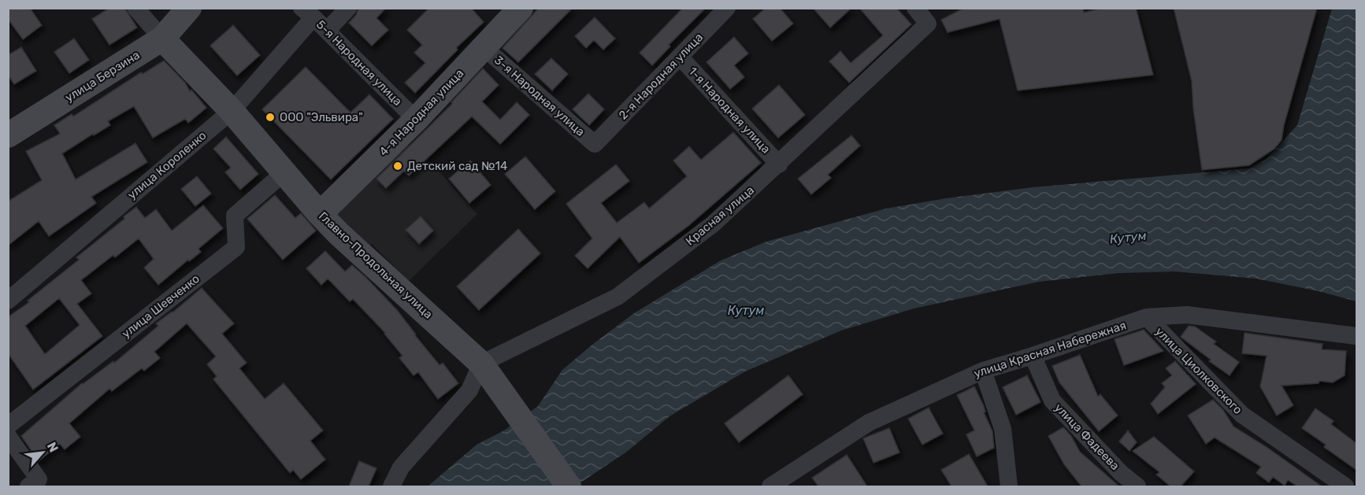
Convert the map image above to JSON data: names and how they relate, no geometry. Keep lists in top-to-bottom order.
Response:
{
  "streets": {
    "street": [
      "5-я Народная улица",
      "улица Берзина",
      "2-я Народная улица",
      "3-я Народная улица",
      "1-я Народная улица",
      "4-я Народная улица",
      "улица Короленко",
      "Красная улица",
      "Главно-Продольная улица",
      "улица Шевченко",
      "улица Красная Набережная",
      "улица Циолковского",
      "улица Фадеева"
    ]
  },
  "crossings": [
    ["5-я Народная улица", "4-я Народная улица"],
    ["5-я Народная улица", "улица Короленко"],
    ["улица Берзина", "Главно-Продольная улица"],
    ["2-я Народная улица", "3-я Народная улица"],
    ["2-я Народная улица", "1-я Народная улица"],
    ["3-я Народная улица", "4-я Народная улица"],
    ["1-я Народная улица", "Красная улица"],
    ["4-я Народная улица", "Главно-Продольная улица"],
    ["улица Короленко", "Главно-Продольная улица"],
    ["Красная улица", "Главно-Продольная улица"],
    ["Главно-Продольная улица", "улица Шевченко"],
    ["улица Красная Набережная", "улица Циолковского"],
    ["улица Красная Набережная", "улица Фадеева"]
  ],
  "water": ["Кутум"],
  "places": ["ООО \"Эльвира\"", "Детский сад №14"],
  "north": "top right"
}
